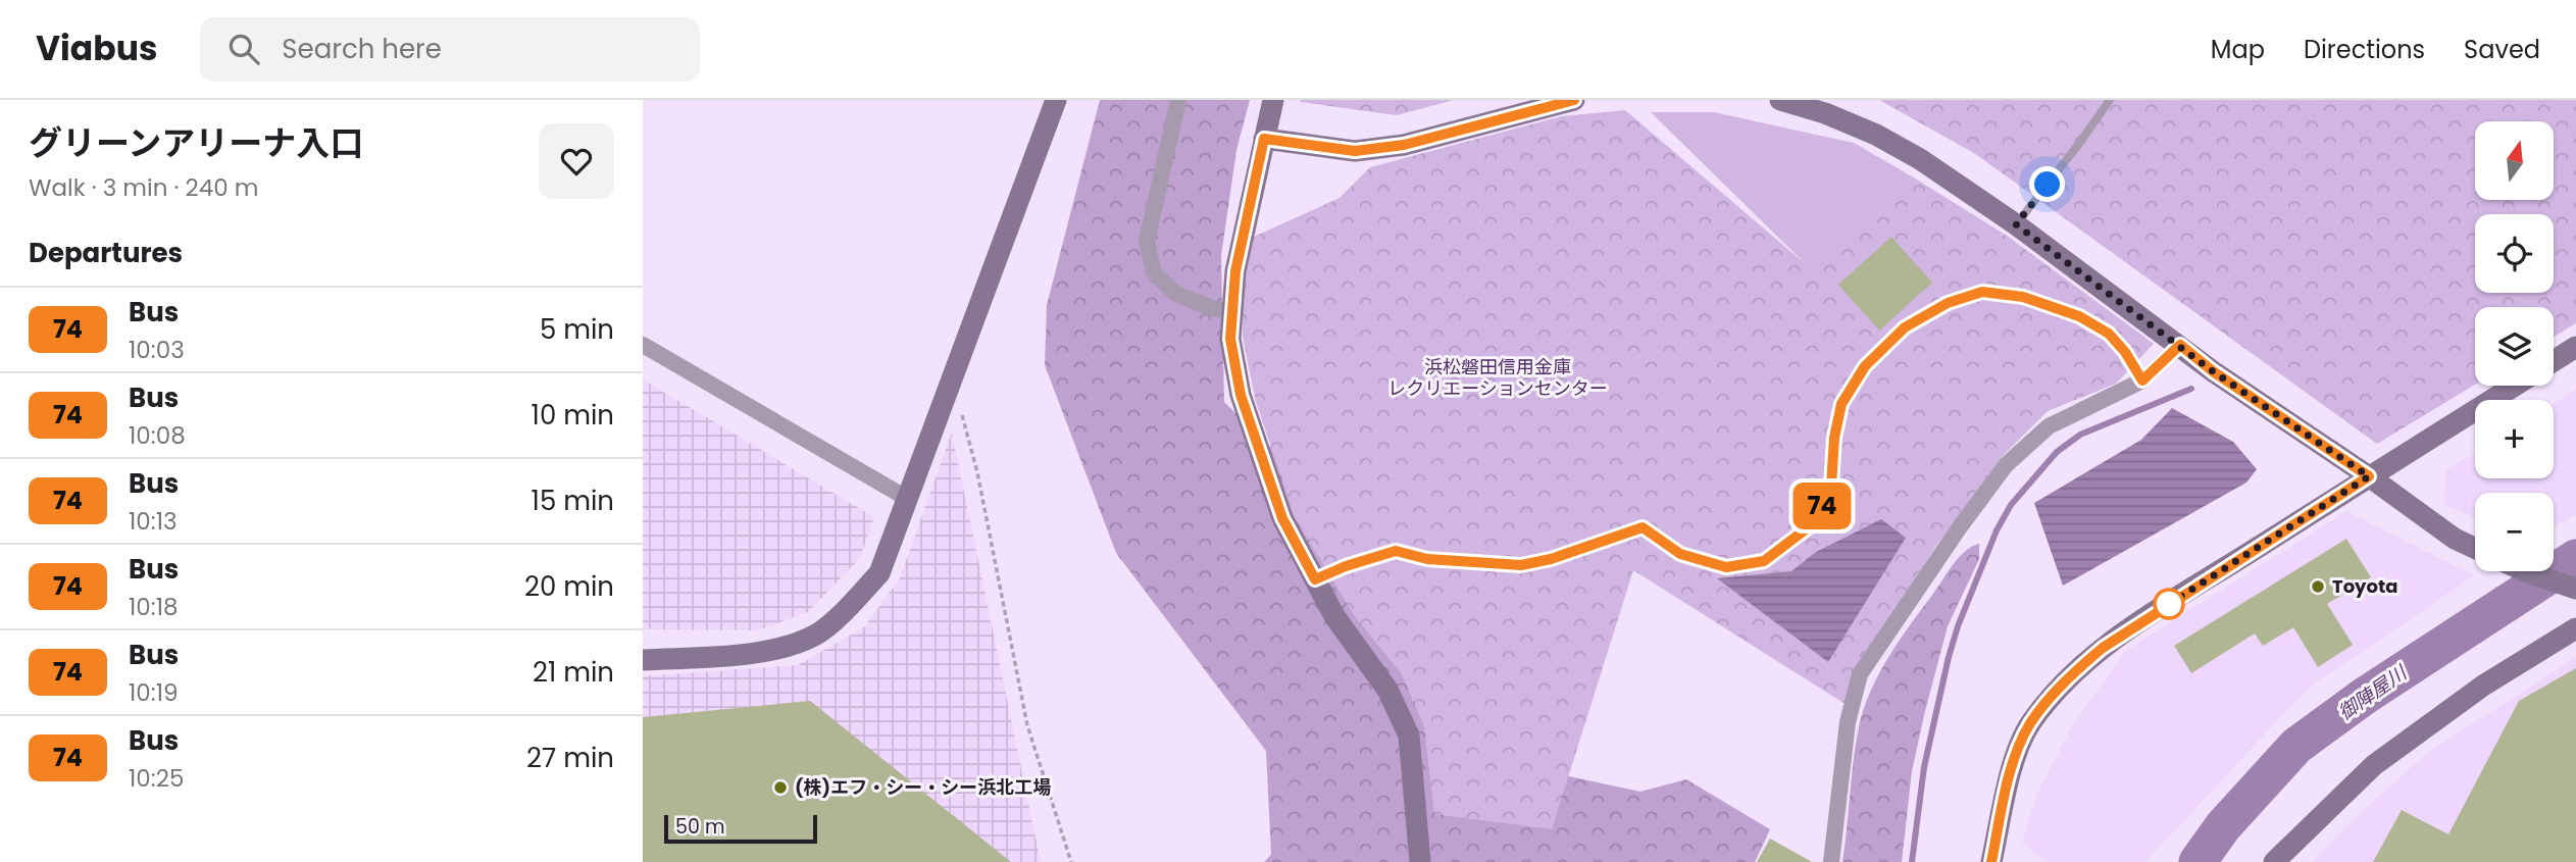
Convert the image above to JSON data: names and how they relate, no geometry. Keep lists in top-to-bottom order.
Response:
{
  "water": ["御陣屋川"],
  "parks": ["浜松磐田信用金庫 レクリエーションセンター"],
  "places": ["Toyota", "(株)エフ・シー・シー浜北工場"],
  "lines": ["bus line 74"],
  "scale_bar": "50 m",
  "north": "top",
  "page": {
    "header": "Viabus",
    "search": "Search here",
    "nav": ["Map", "Directions", "Saved"],
    "heading": [
      ["グリーンアリーナ入口", "Walk · 3 min · 240 m"],
      "Departures"
    ],
    "on_map": "74",
    "map_buttons": ["+", "−"],
    "list": [
      {
        "mark": "74",
        "name": "Bus",
        "note": "10:03",
        "value": "5 min"
      },
      {
        "mark": "74",
        "name": "Bus",
        "note": "10:08",
        "value": "10 min"
      },
      {
        "mark": "74",
        "name": "Bus",
        "note": "10:13",
        "value": "15 min"
      },
      {
        "mark": "74",
        "name": "Bus",
        "note": "10:18",
        "value": "20 min"
      },
      {
        "mark": "74",
        "name": "Bus",
        "note": "10:19",
        "value": "21 min"
      },
      {
        "mark": "74",
        "name": "Bus",
        "note": "10:25",
        "value": "27 min"
      }
    ],
    "scale": "50 m"
  }
}
